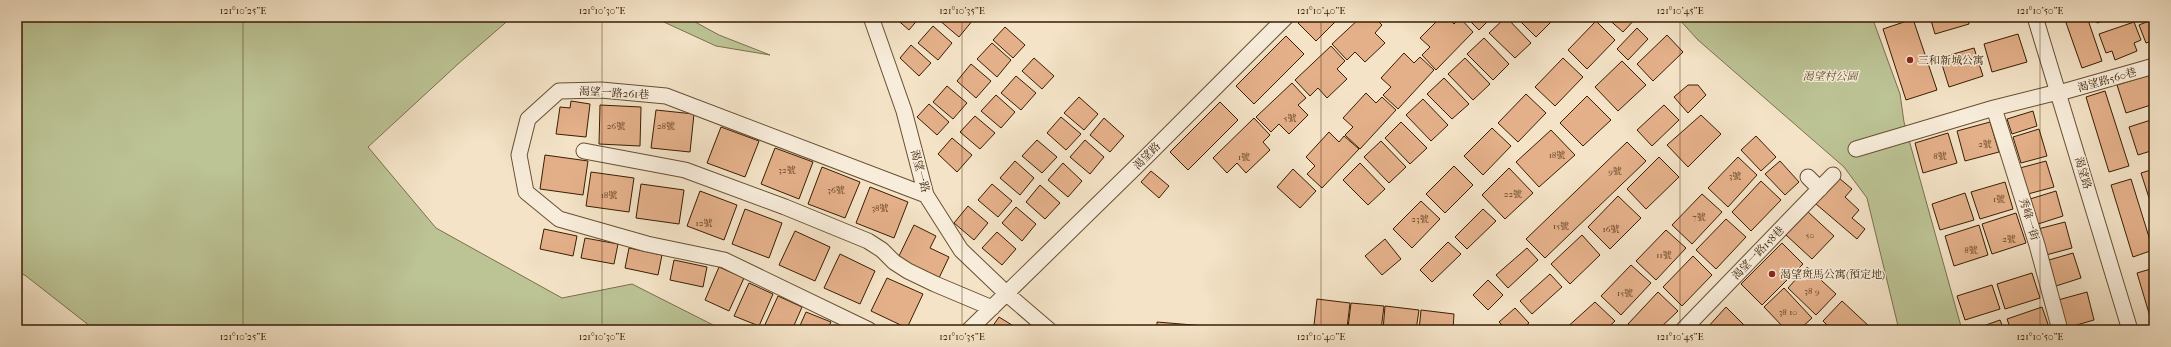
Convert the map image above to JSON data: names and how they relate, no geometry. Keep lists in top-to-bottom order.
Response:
{
  "streets": {
    "street": [
      "渴望路560巷",
      "渴望一路261巷",
      "渴望路",
      "渴望一路",
      "秀峰一街",
      "渴望一路158巷"
    ]
  },
  "crossings": [
    ["渴望路560巷", "渴望路"],
    ["渴望一路261巷", "渴望一路"],
    ["渴望路", "渴望一路"]
  ],
  "parks": ["渴望村公園"],
  "places": ["三和新城公寓", "渴望斑馬公寓(預定地)"],
  "house_numbers": [
    "5號",
    "26號",
    "28號",
    "2號",
    "18號",
    "8號",
    "1號",
    "32號",
    "9號",
    "3號",
    "36號",
    "22號",
    "18號",
    "1號",
    "38號",
    "7號",
    "23號",
    "12號",
    "15號",
    "16號",
    "50",
    "2號",
    "8號",
    "11號",
    "38-9",
    "15號",
    "38-10"
  ],
  "coordinates": [
    "121°10'25\"E",
    "121°10'30\"E",
    "121°10'35\"E",
    "121°10'40\"E",
    "121°10'45\"E",
    "121°10'50\"E"
  ]
}
